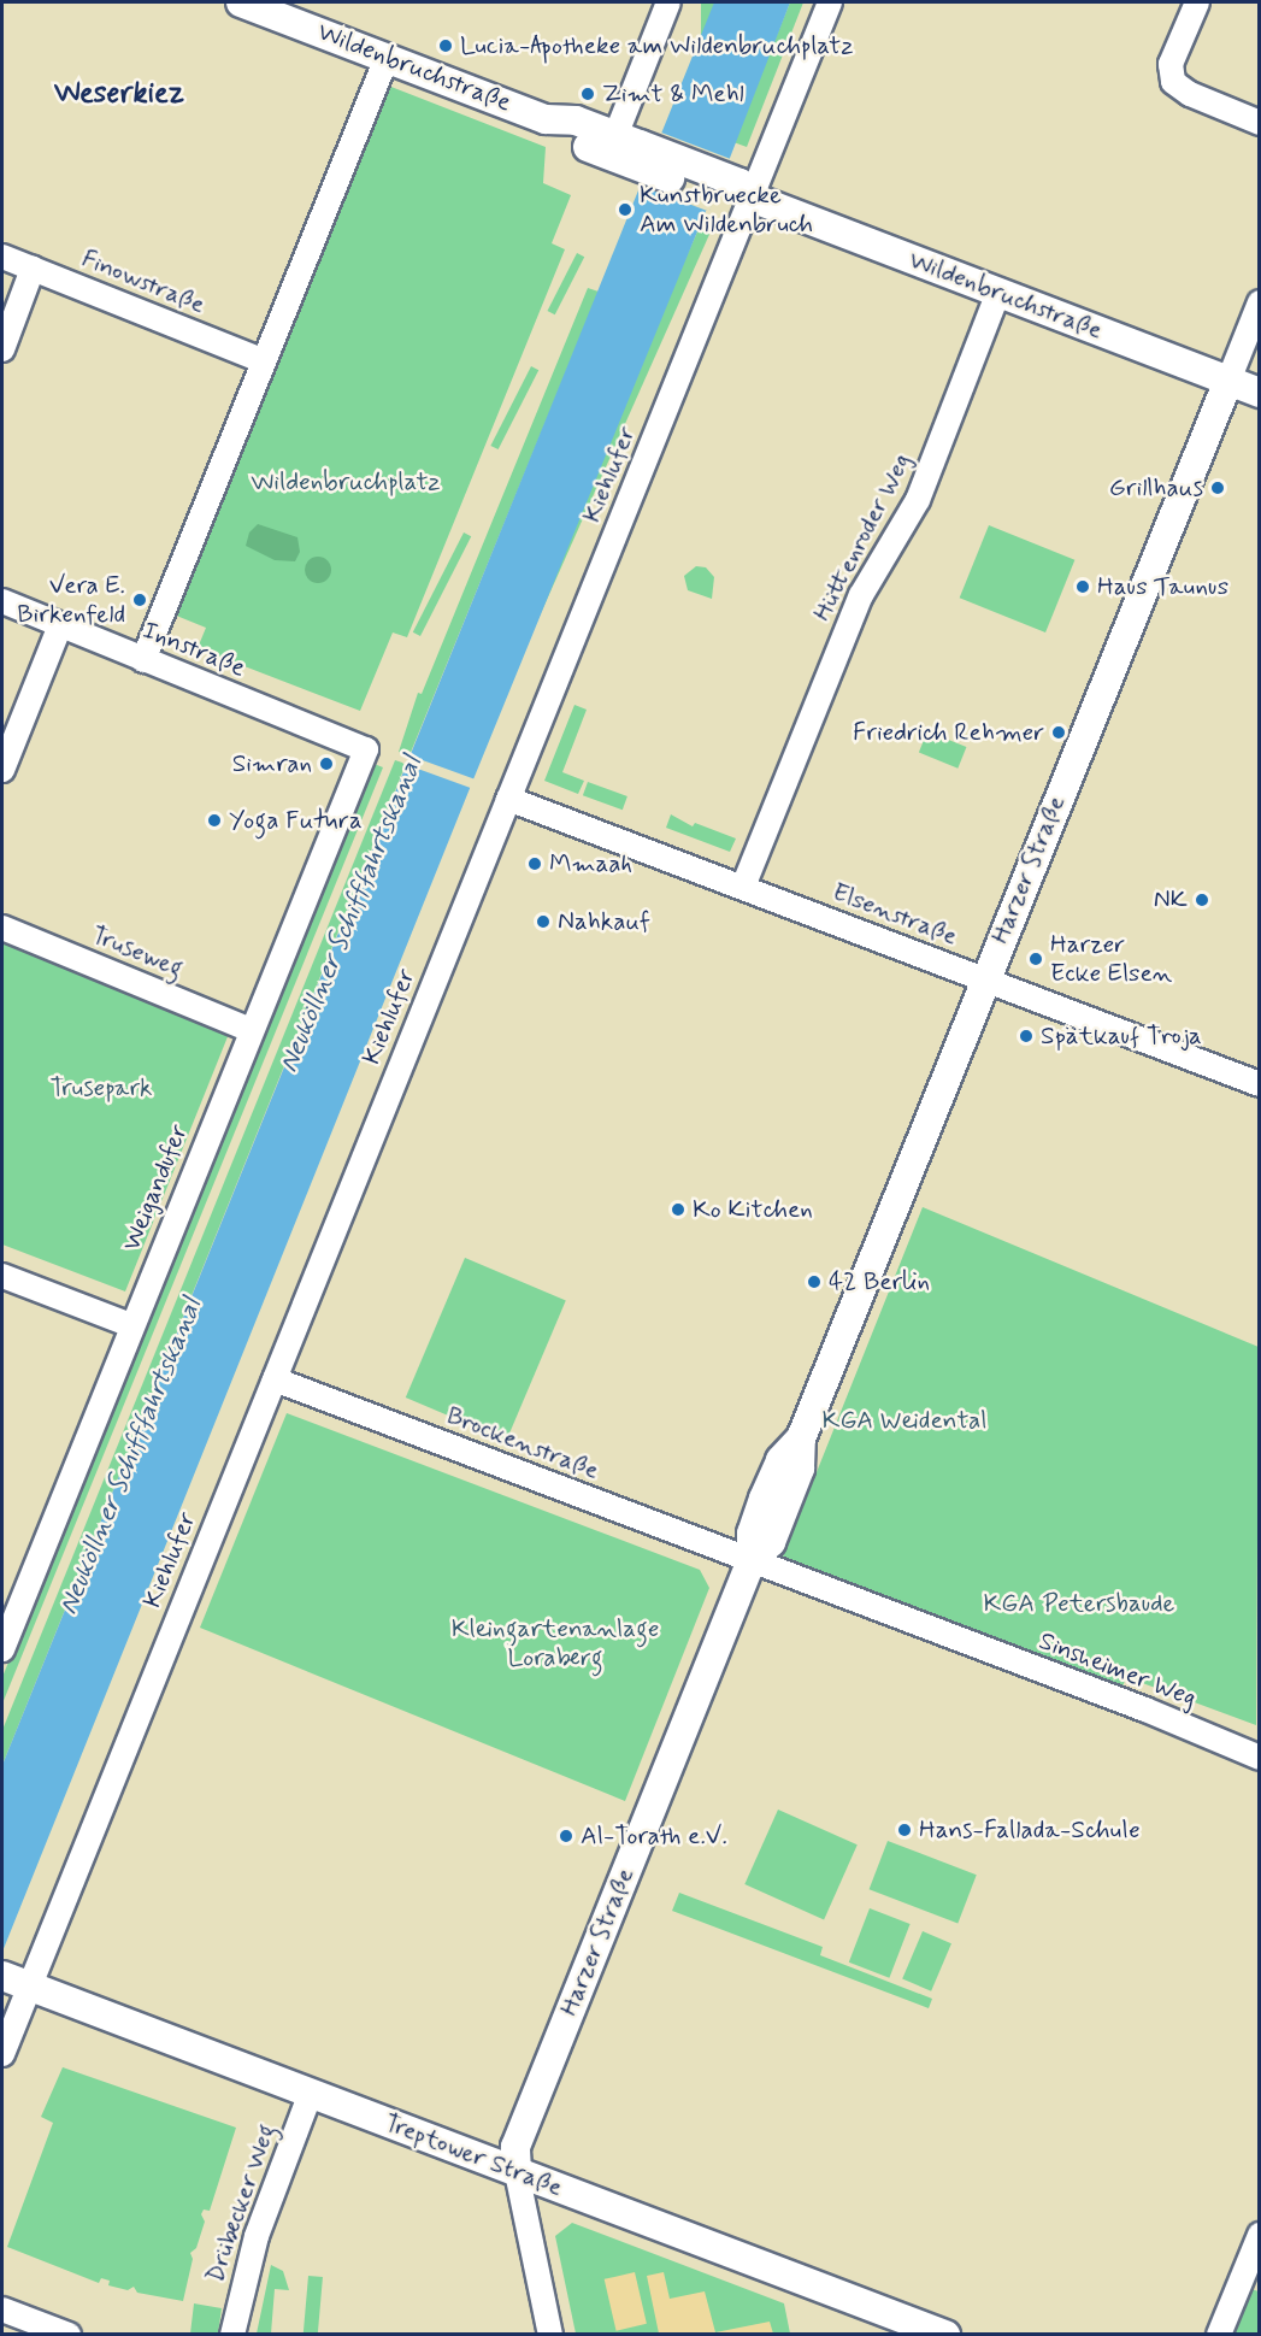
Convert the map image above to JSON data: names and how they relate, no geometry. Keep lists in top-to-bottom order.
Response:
{
  "streets": {
    "street": [
      "Wildenbruchstraße",
      "Finowstraße",
      "Kiehlufer",
      "Hüttenroder Weg",
      "Innstraße",
      "Harzer Straße",
      "Elsenstraße",
      "Truseweg",
      "Weigandufer",
      "Brockenstraße",
      "Sinsheimer Weg",
      "Treptower Straße",
      "Drübecker Weg"
    ]
  },
  "crossings": [
    ["Wildenbruchstraße", "Kiehlufer"],
    ["Wildenbruchstraße", "Hüttenroder Weg"],
    ["Wildenbruchstraße", "Harzer Straße"],
    ["Kiehlufer", "Elsenstraße"],
    ["Kiehlufer", "Brockenstraße"],
    ["Kiehlufer", "Treptower Straße"],
    ["Hüttenroder Weg", "Elsenstraße"],
    ["Innstraße", "Weigandufer"],
    ["Harzer Straße", "Elsenstraße"],
    ["Harzer Straße", "Brockenstraße"],
    ["Harzer Straße", "Sinsheimer Weg"],
    ["Harzer Straße", "Treptower Straße"],
    ["Truseweg", "Weigandufer"],
    ["Brockenstraße", "Sinsheimer Weg"],
    ["Treptower Straße", "Drübecker Weg"]
  ],
  "districts": ["Weserkiez"],
  "water": ["Neuköllner Schifffahrtskanal"],
  "parks": [
    "Wildenbruchplatz",
    "Trusepark",
    "KGA Weidental",
    "KGA Petersbaude",
    "Kleingartenanlage Loraberg"
  ],
  "places": [
    "Lucia-Apotheke am Wildenbruchplatz",
    "Zimt & Mehl",
    "Kunstbruecke Am Wildenbruch",
    "Grillhaus",
    "Haus Taunus",
    "Vera E. Birkenfeld",
    "Friedrich Rehmer",
    "Simran",
    "Yoga Futura",
    "Mmaah",
    "NK",
    "Nahkauf",
    "Harzer Ecke Elsen",
    "Spätkauf Troja",
    "Ko Kitchen",
    "42 Berlin",
    "Hans-Fallada-Schule",
    "Al-Torath e.V."
  ]
}
